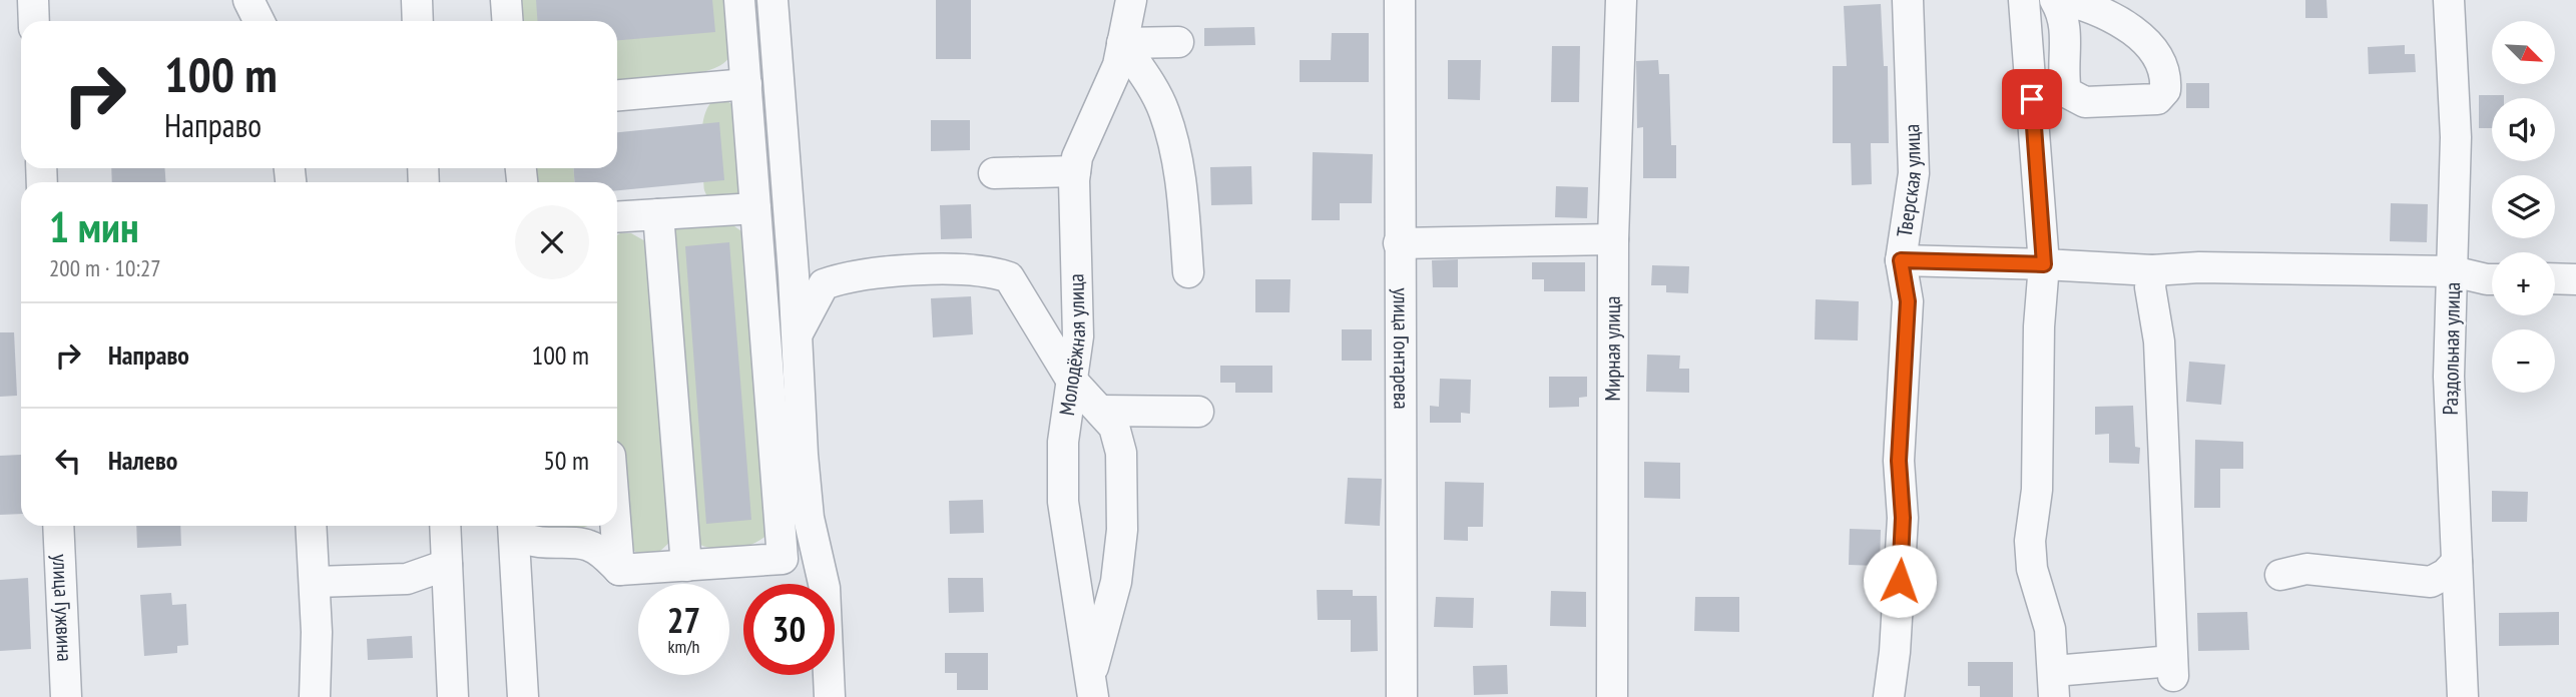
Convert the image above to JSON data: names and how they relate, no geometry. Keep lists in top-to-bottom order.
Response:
{
  "streets": {
    "street": [
      "Тверская улица",
      "Молодёжная улица",
      "улица Гонтарева",
      "Мирная улица",
      "Раздольная улица",
      "улица Гужвина"
    ]
  },
  "north": "bottom right",
  "page": {
    "map_buttons": ["+", "−"],
    "turn": ["100 m", "Направо"],
    "heading": ["1 мин", "200 m · 10:27"],
    "list": [
      {
        "name": "Направо",
        "value": "100 m"
      },
      {
        "name": "Налево",
        "value": "50 m"
      }
    ],
    "speed": "27 km/h",
    "limit": "30"
  }
}
